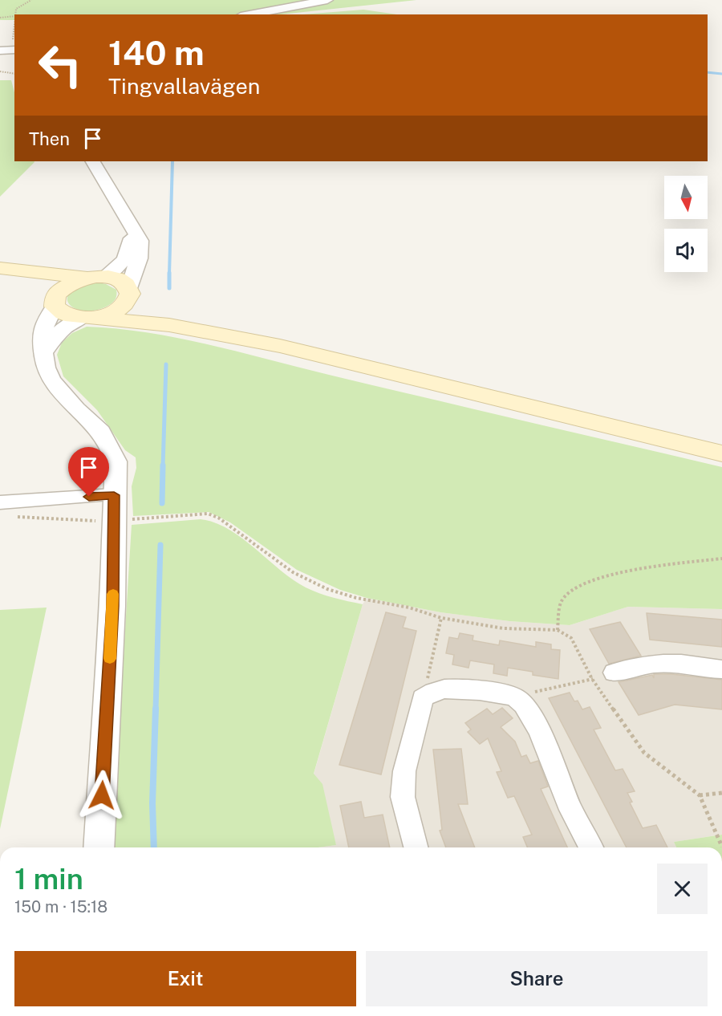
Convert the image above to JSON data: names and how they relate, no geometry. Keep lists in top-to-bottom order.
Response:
{
  "north": "bottom",
  "page": {
    "turn": ["140 m", "Tingvallavägen"],
    "then": "Then",
    "heading": ["1 min", "150 m · 15:18"],
    "buttons": ["Exit", "Share"]
  }
}
